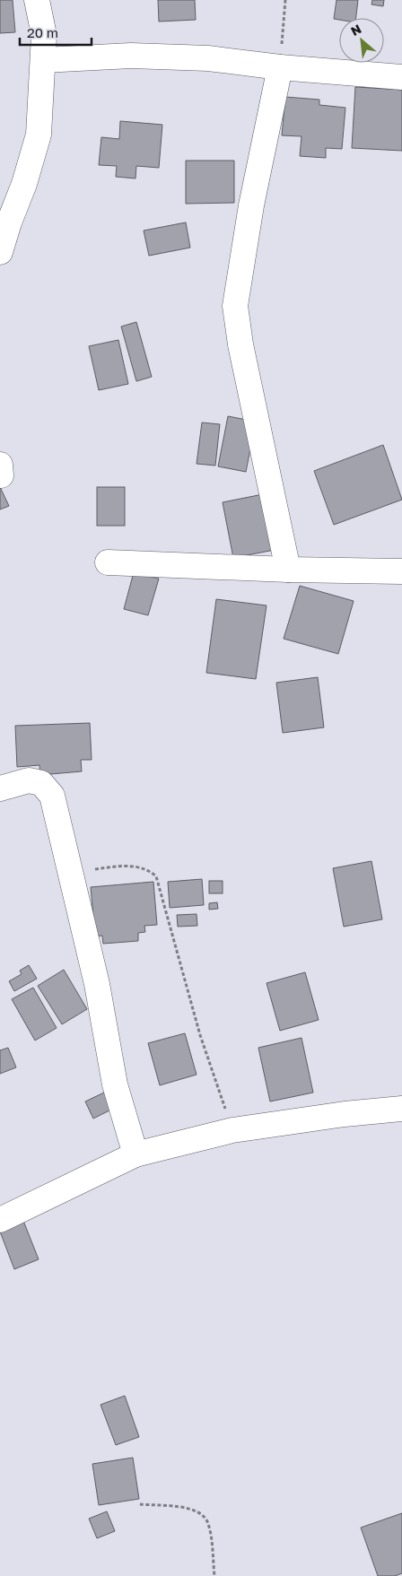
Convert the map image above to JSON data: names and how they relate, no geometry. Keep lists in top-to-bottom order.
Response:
{
  "scale_bar": "20 m",
  "north": "top left"
}
